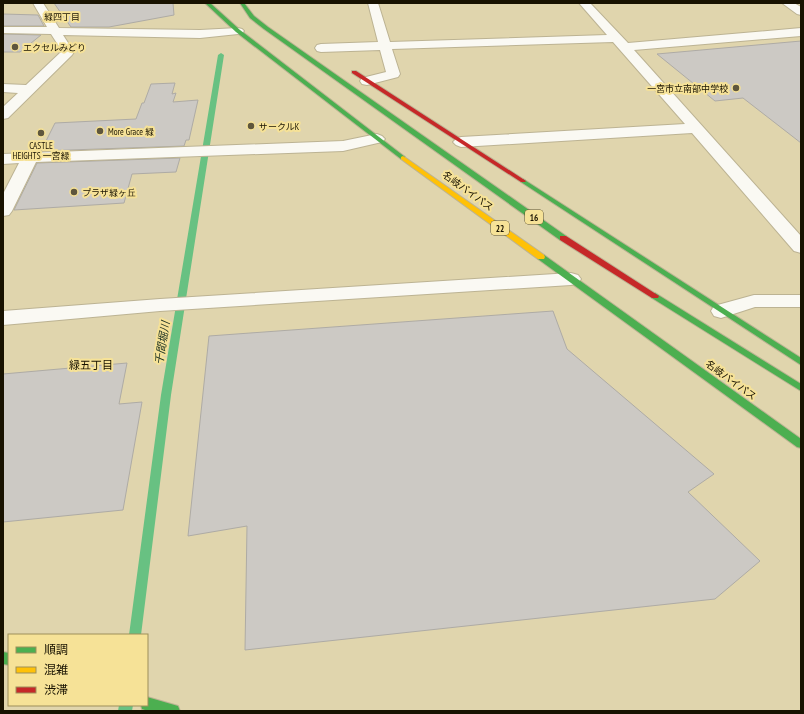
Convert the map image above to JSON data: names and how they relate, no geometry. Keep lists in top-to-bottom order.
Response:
{
  "streets": {
    "main road": ["名岐バイパス", "16", "22"]
  },
  "districts": ["緑四丁目", "緑五丁目"],
  "water": ["千間堀川"],
  "places": [
    "エクセルみどり",
    "一宮市立南部中学校",
    "サークルK",
    "More Grace 緑",
    "CASTLE HEIGHTS 一宮緑",
    "プラザ緑ヶ丘"
  ],
  "legend": ["順調", "混雑", "渋滞"]
}
